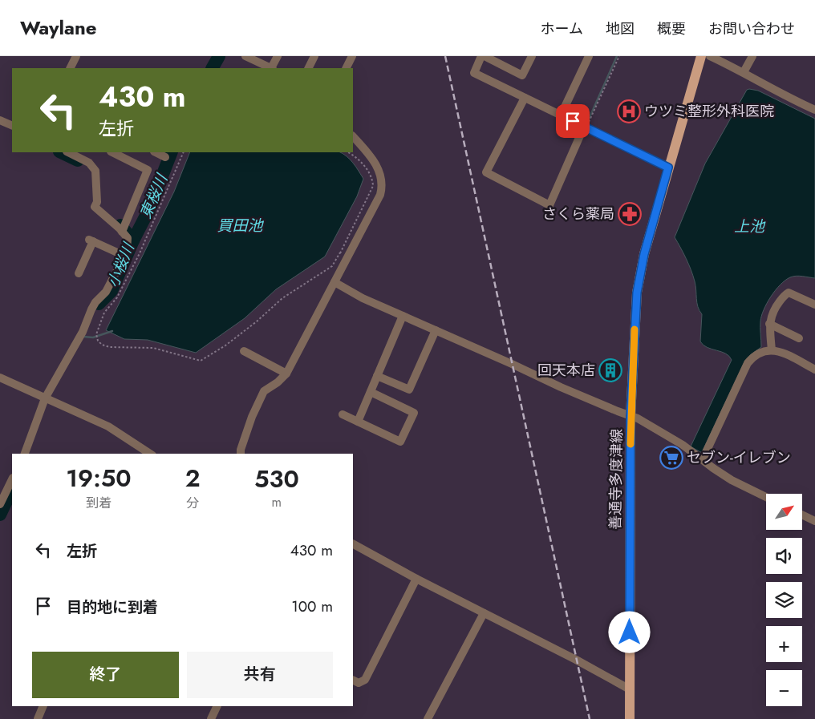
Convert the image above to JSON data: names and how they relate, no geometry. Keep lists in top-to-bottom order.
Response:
{
  "streets": {
    "main road": ["善通寺多度津線"]
  },
  "water": [
    "東桜川",
    "買田池",
    "上池",
    "小桜川"
  ],
  "places": {
    "hospital": ["ウツミ整形外科医院"],
    "pharmacy": ["さくら薬局"],
    "building": ["回天本店"],
    "supermarket": ["セブン-イレブン"]
  },
  "north": "top right",
  "page": {
    "header": "Waylane",
    "nav": [
      "ホーム",
      "地図",
      "概要",
      "お問い合わせ"
    ],
    "turn": ["430 m", "左折"],
    "eta": [
      "19:50",
      "到着",
      "2",
      "分",
      "530",
      "m"
    ],
    "map_buttons": ["+", "−"],
    "list": [
      {
        "name": "左折",
        "value": "430 m"
      },
      {
        "name": "目的地に到着",
        "value": "100 m"
      }
    ],
    "buttons": ["終了", "共有"]
  }
}
